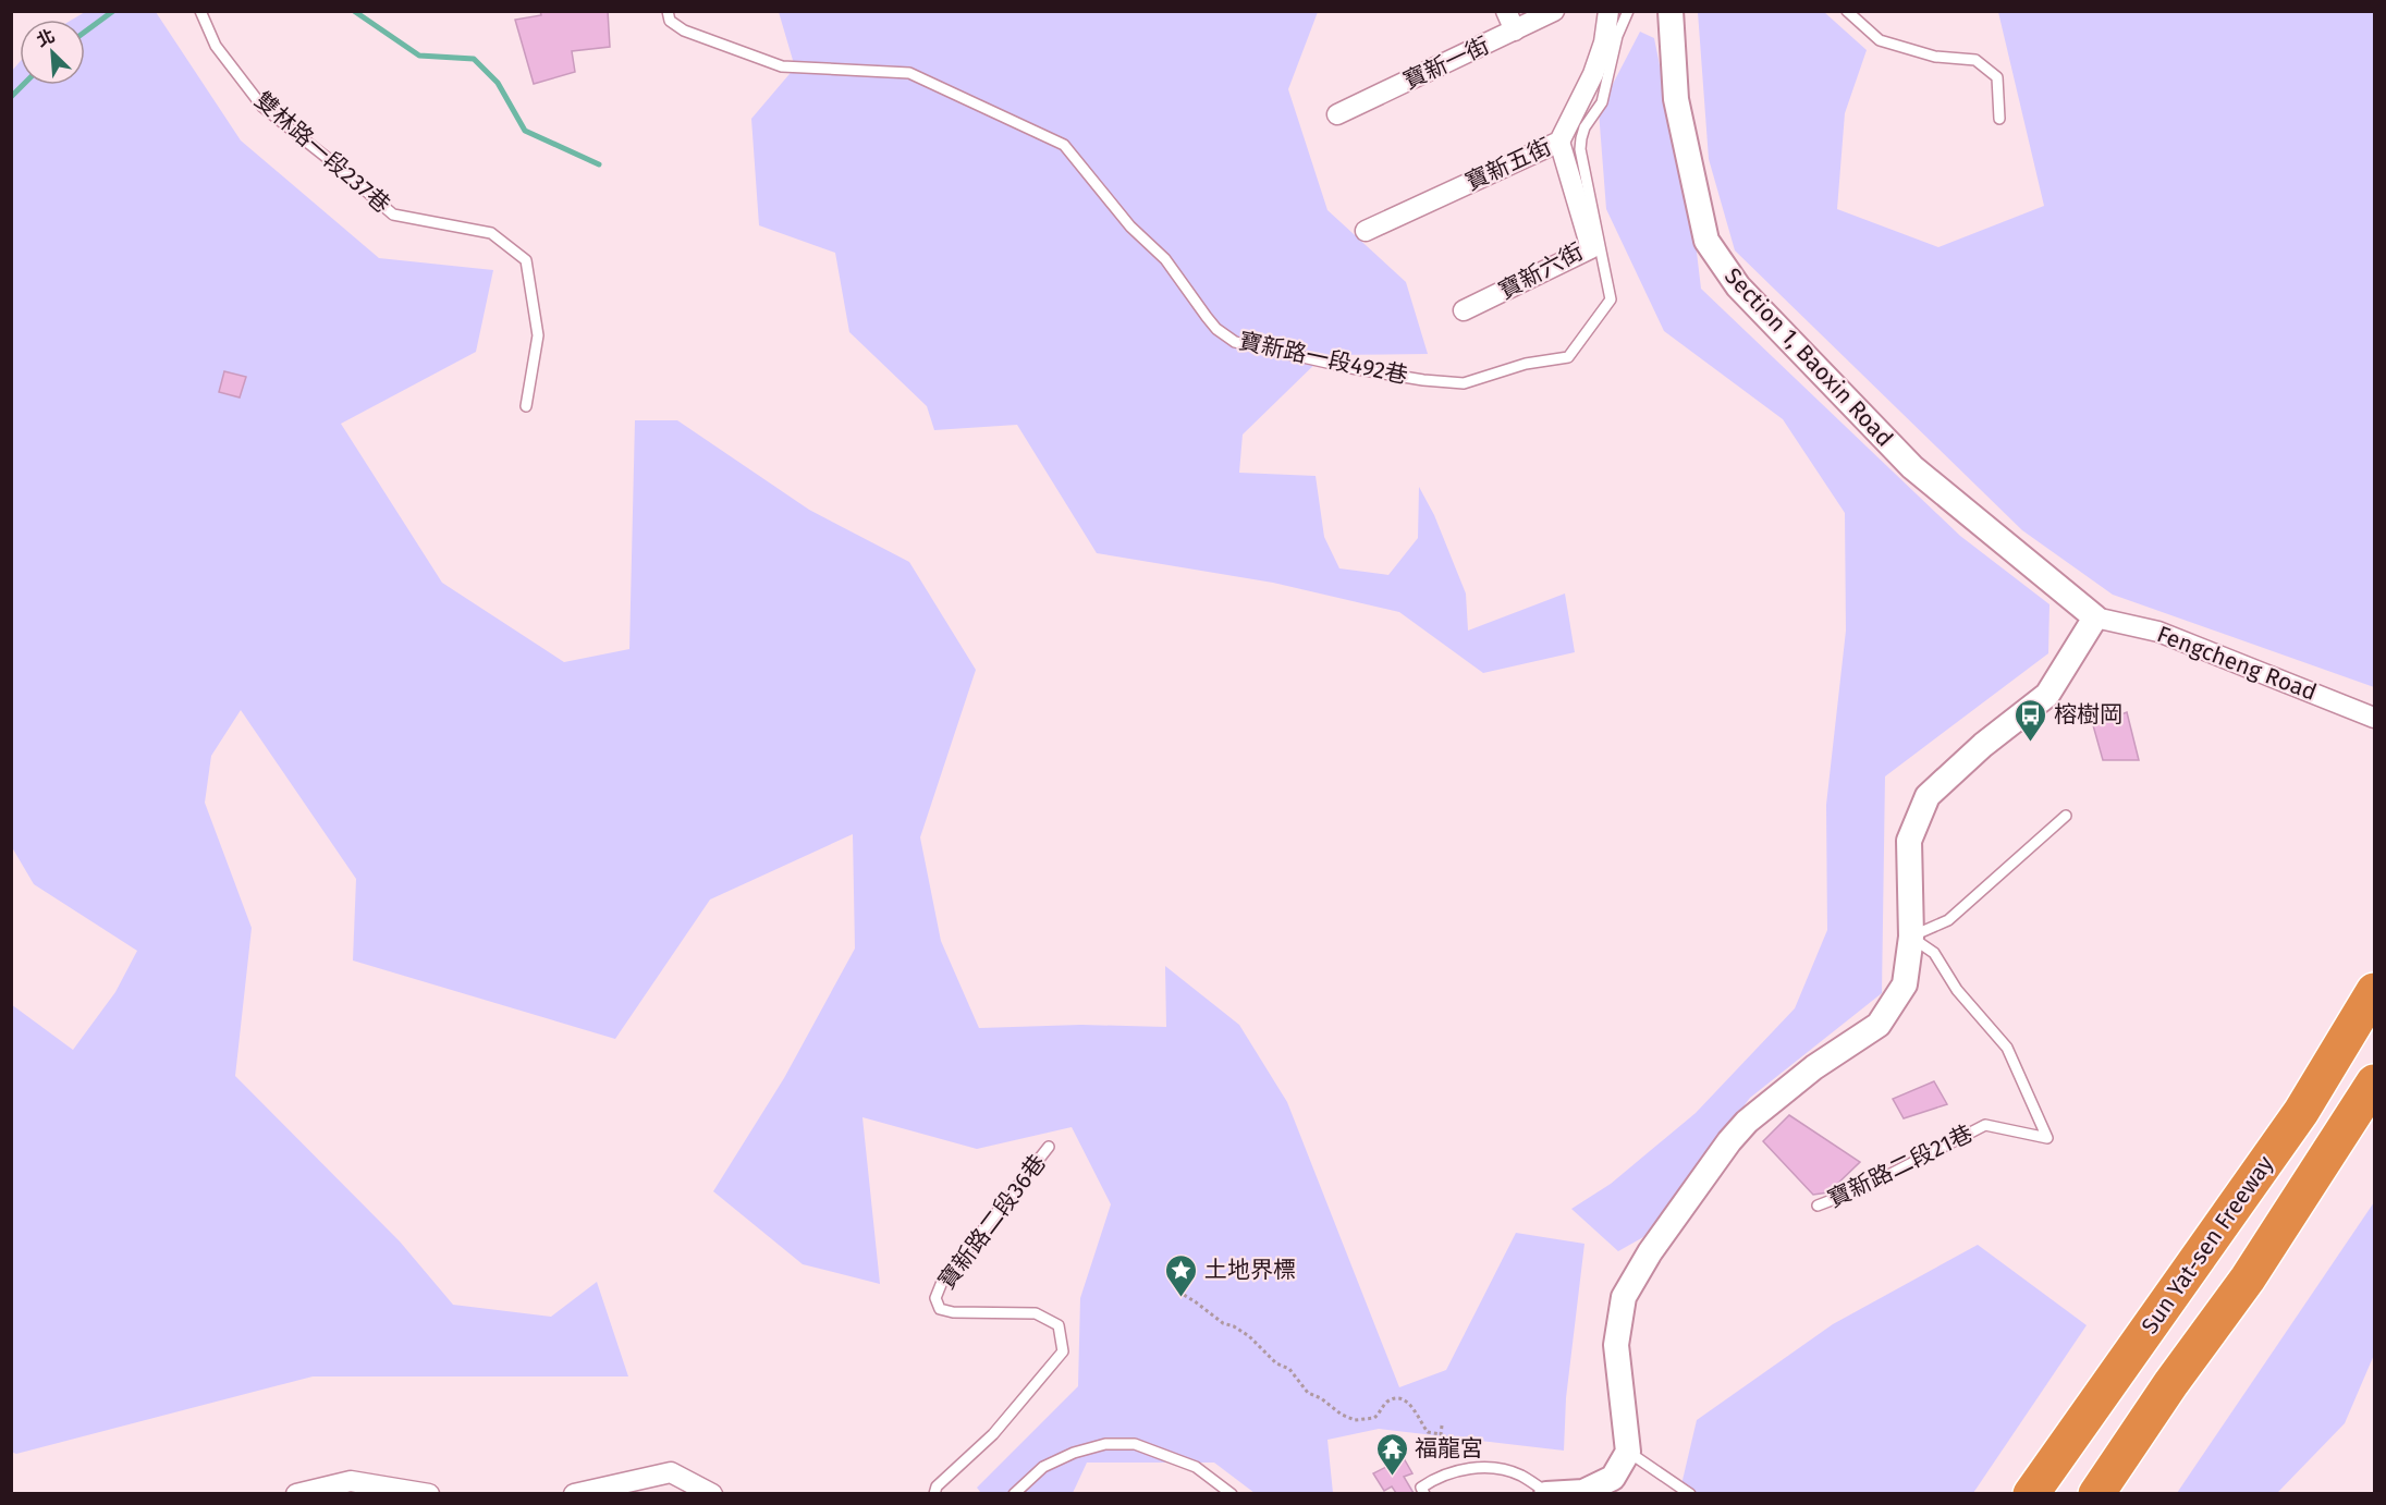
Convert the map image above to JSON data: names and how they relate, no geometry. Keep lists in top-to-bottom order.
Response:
{
  "streets": {
    "highway": ["Sun Yat-sen Freeway"],
    "street": [
      "寶新一街",
      "寶新五街",
      "寶新六街",
      "Section 1, Baoxin Road",
      "Fengcheng Road"
    ],
    "lane": [
      "雙林路一段237巷",
      "寶新路一段492巷",
      "寶新路二段21巷",
      "寶新路二段36巷"
    ]
  },
  "crossings": [
    ["寶新五街", "寶新六街"],
    ["Section 1, Baoxin Road", "Fengcheng Road"]
  ],
  "places": {
    "bus stop": ["榕樹岡"],
    "place": ["土地界標"],
    "temple": ["福龍宮"]
  },
  "north": "top left"
}
